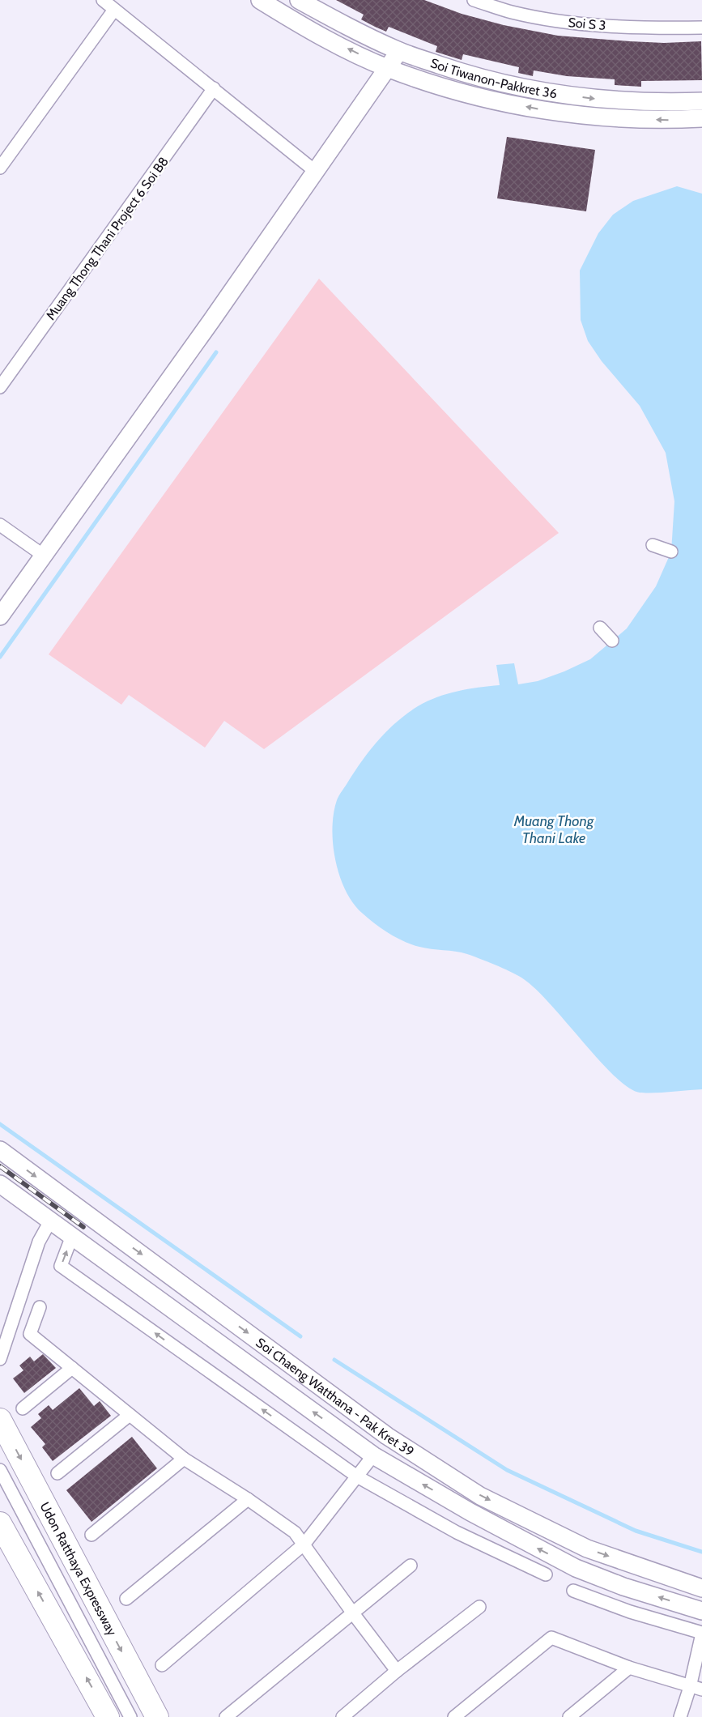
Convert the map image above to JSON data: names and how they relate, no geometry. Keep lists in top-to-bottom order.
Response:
{
  "streets": {
    "highway": ["Udon Ratthaya Expressway"],
    "main road": ["Soi Tiwanon-Pakkret 36", "Soi Chaeng Watthana - Pak Kret 39"],
    "street": ["Soi S 3", "Muang Thong Thani Project 6 Soi B8"]
  },
  "water": ["Muang Thong Thani Lake"]
}
